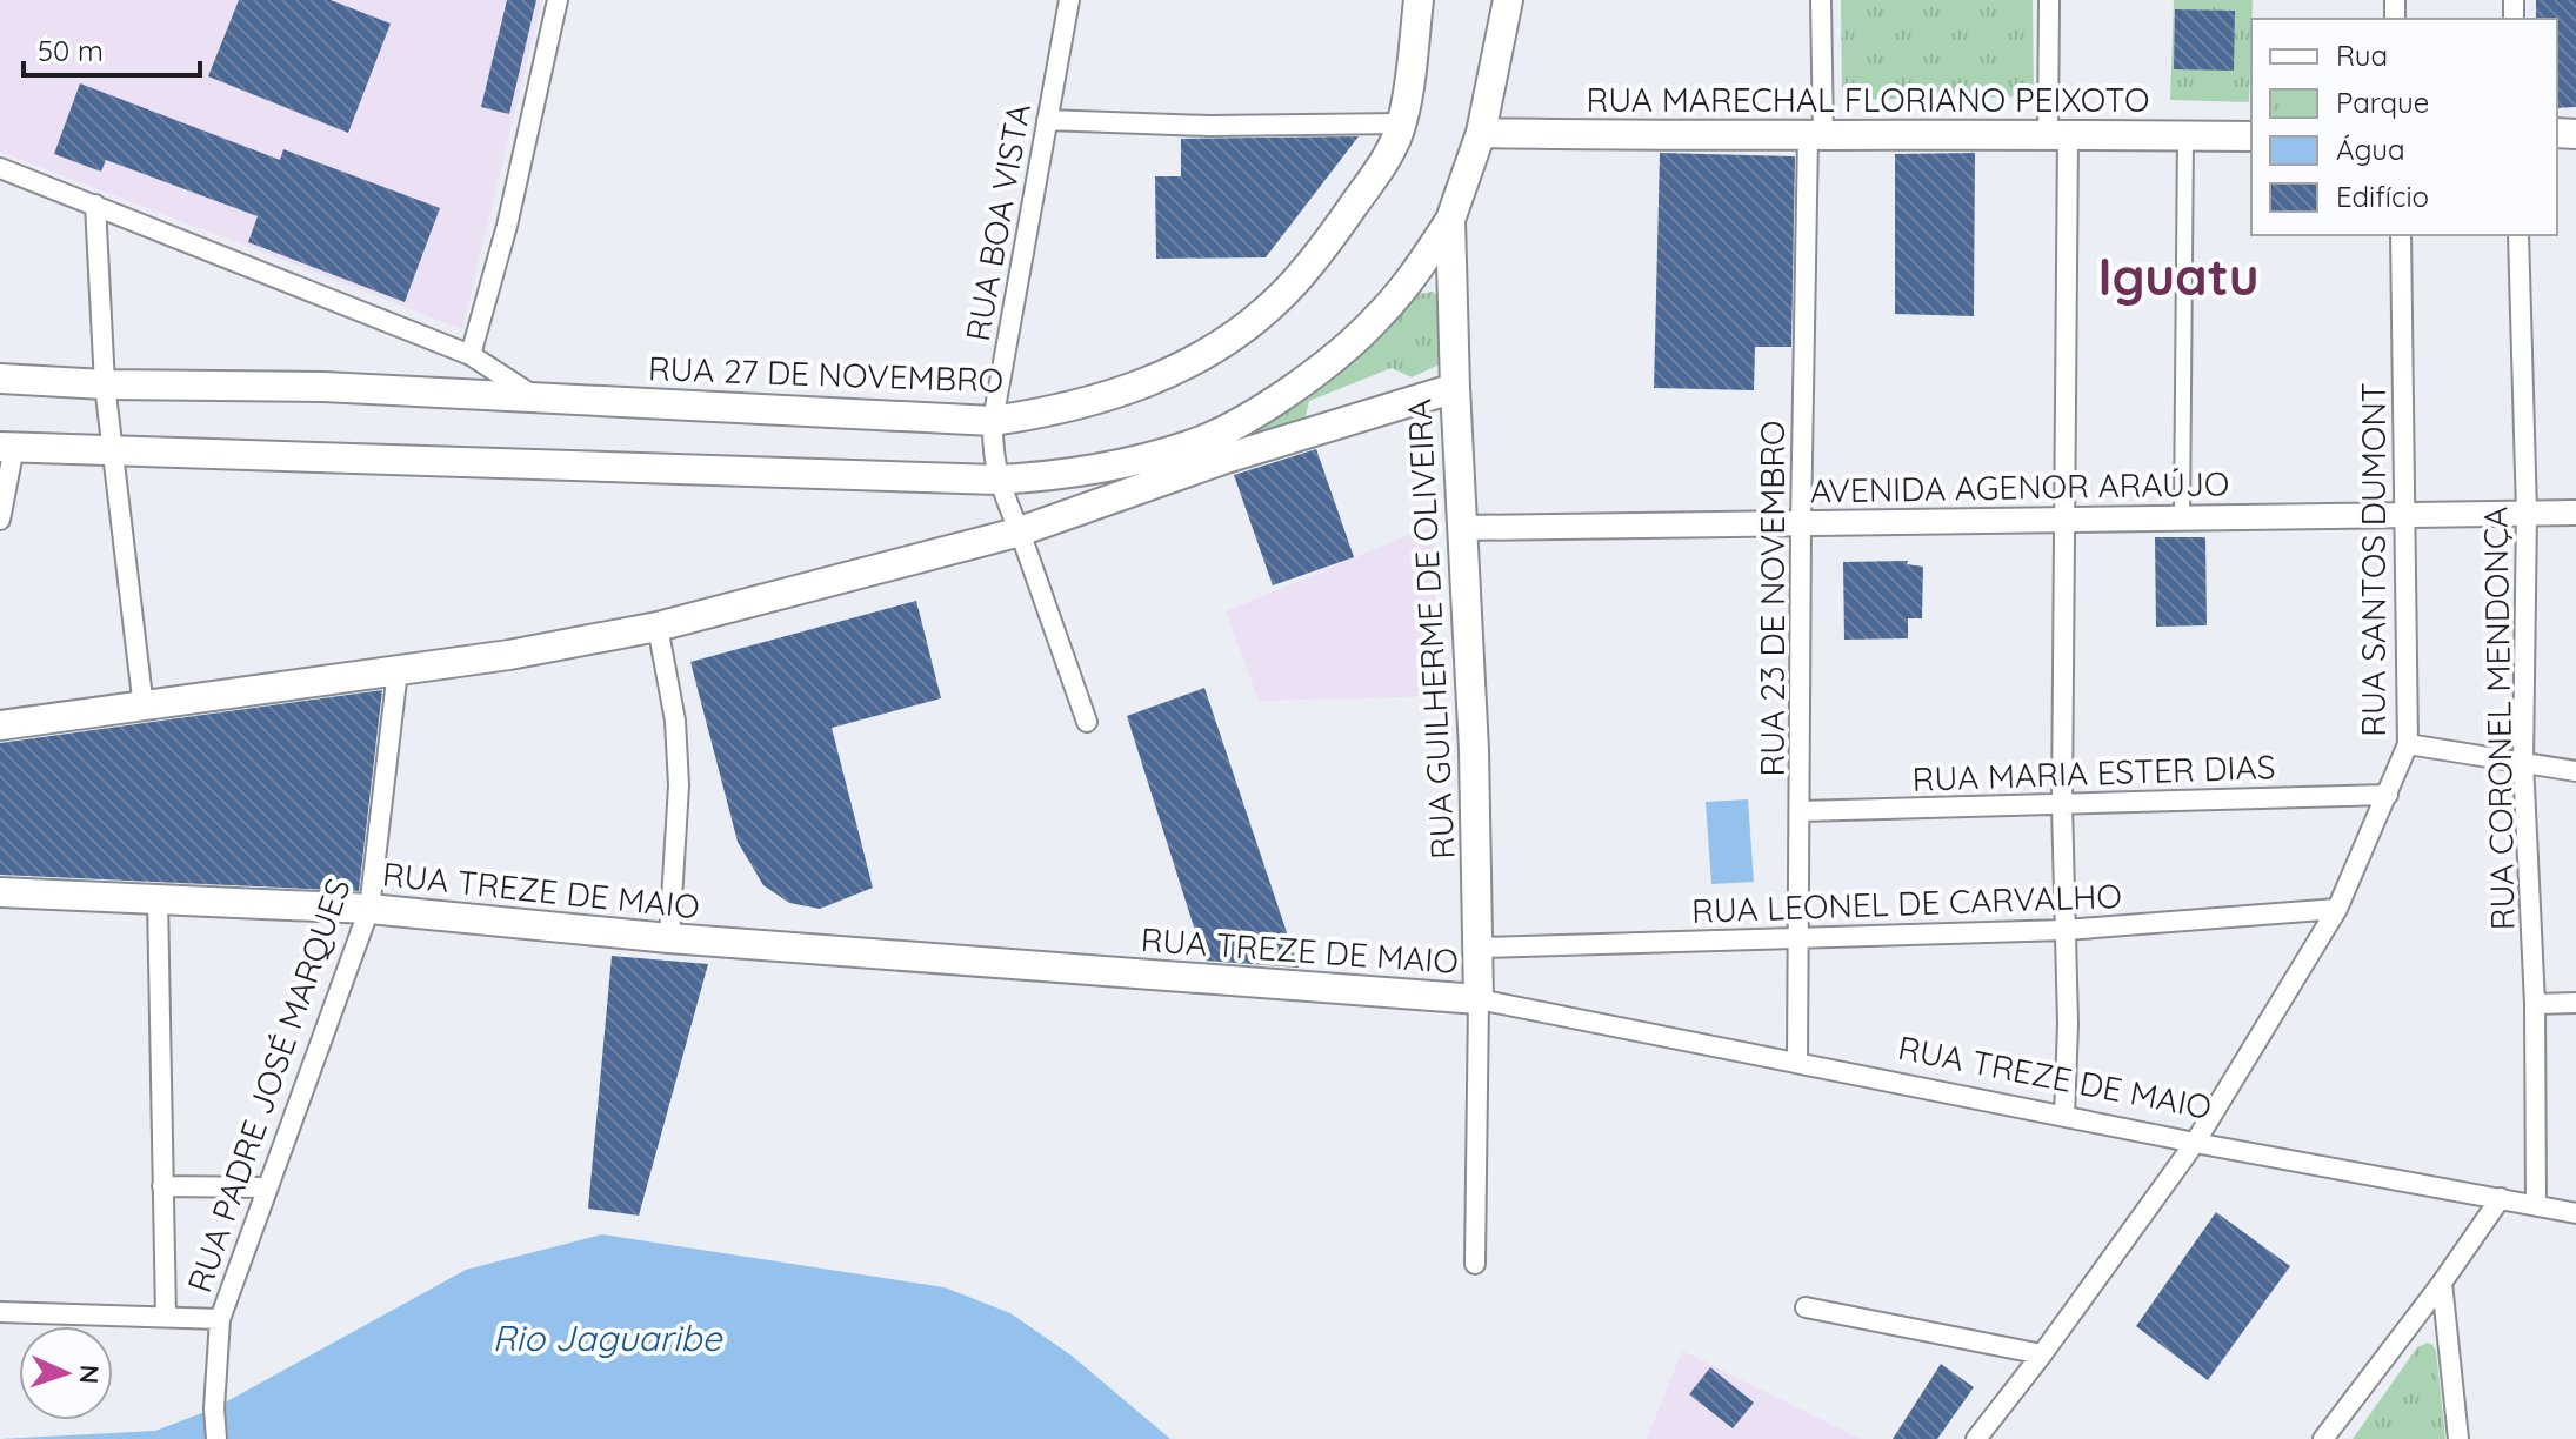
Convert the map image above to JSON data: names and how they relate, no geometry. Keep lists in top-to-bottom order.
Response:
{
  "streets": {
    "main road": [
      "RUA MARECHAL FLORIANO PEIXOTO",
      "RUA 27 DE NOVEMBRO",
      "RUA GUILHERME DE OLIVEIRA",
      "RUA TREZE DE MAIO"
    ],
    "street": [
      "RUA BOA VISTA",
      "AVENIDA AGENOR ARAÚJO",
      "RUA SANTOS DUMONT",
      "RUA 23 DE NOVEMBRO",
      "RUA CORONEL MENDONÇA",
      "RUA MARIA ESTER DIAS",
      "RUA LEONEL DE CARVALHO",
      "RUA PADRE JOSÉ MARQUES"
    ]
  },
  "crossings": [
    ["RUA MARECHAL FLORIANO PEIXOTO", "RUA 23 DE NOVEMBRO"],
    ["RUA MARECHAL FLORIANO PEIXOTO", "RUA GUILHERME DE OLIVEIRA"],
    ["RUA BOA VISTA", "RUA 27 DE NOVEMBRO"],
    ["AVENIDA AGENOR ARAÚJO", "RUA SANTOS DUMONT"],
    ["AVENIDA AGENOR ARAÚJO", "RUA 23 DE NOVEMBRO"],
    ["AVENIDA AGENOR ARAÚJO", "RUA GUILHERME DE OLIVEIRA"],
    ["AVENIDA AGENOR ARAÚJO", "RUA CORONEL MENDONÇA"],
    ["RUA SANTOS DUMONT", "RUA MARIA ESTER DIAS"],
    ["RUA SANTOS DUMONT", "RUA TREZE DE MAIO"],
    ["RUA SANTOS DUMONT", "RUA LEONEL DE CARVALHO"],
    ["RUA 23 DE NOVEMBRO", "RUA MARIA ESTER DIAS"],
    ["RUA 23 DE NOVEMBRO", "RUA TREZE DE MAIO"],
    ["RUA 23 DE NOVEMBRO", "RUA LEONEL DE CARVALHO"],
    ["RUA GUILHERME DE OLIVEIRA", "RUA TREZE DE MAIO"],
    ["RUA GUILHERME DE OLIVEIRA", "RUA LEONEL DE CARVALHO"],
    ["RUA CORONEL MENDONÇA", "RUA TREZE DE MAIO"],
    ["RUA TREZE DE MAIO", "RUA PADRE JOSÉ MARQUES"]
  ],
  "districts": ["Iguatu"],
  "water": ["Rio Jaguaribe"],
  "legend": [
    "Rua",
    "Parque",
    "Água",
    "Edifício"
  ],
  "scale_bar": "50 m",
  "north": "right"
}
